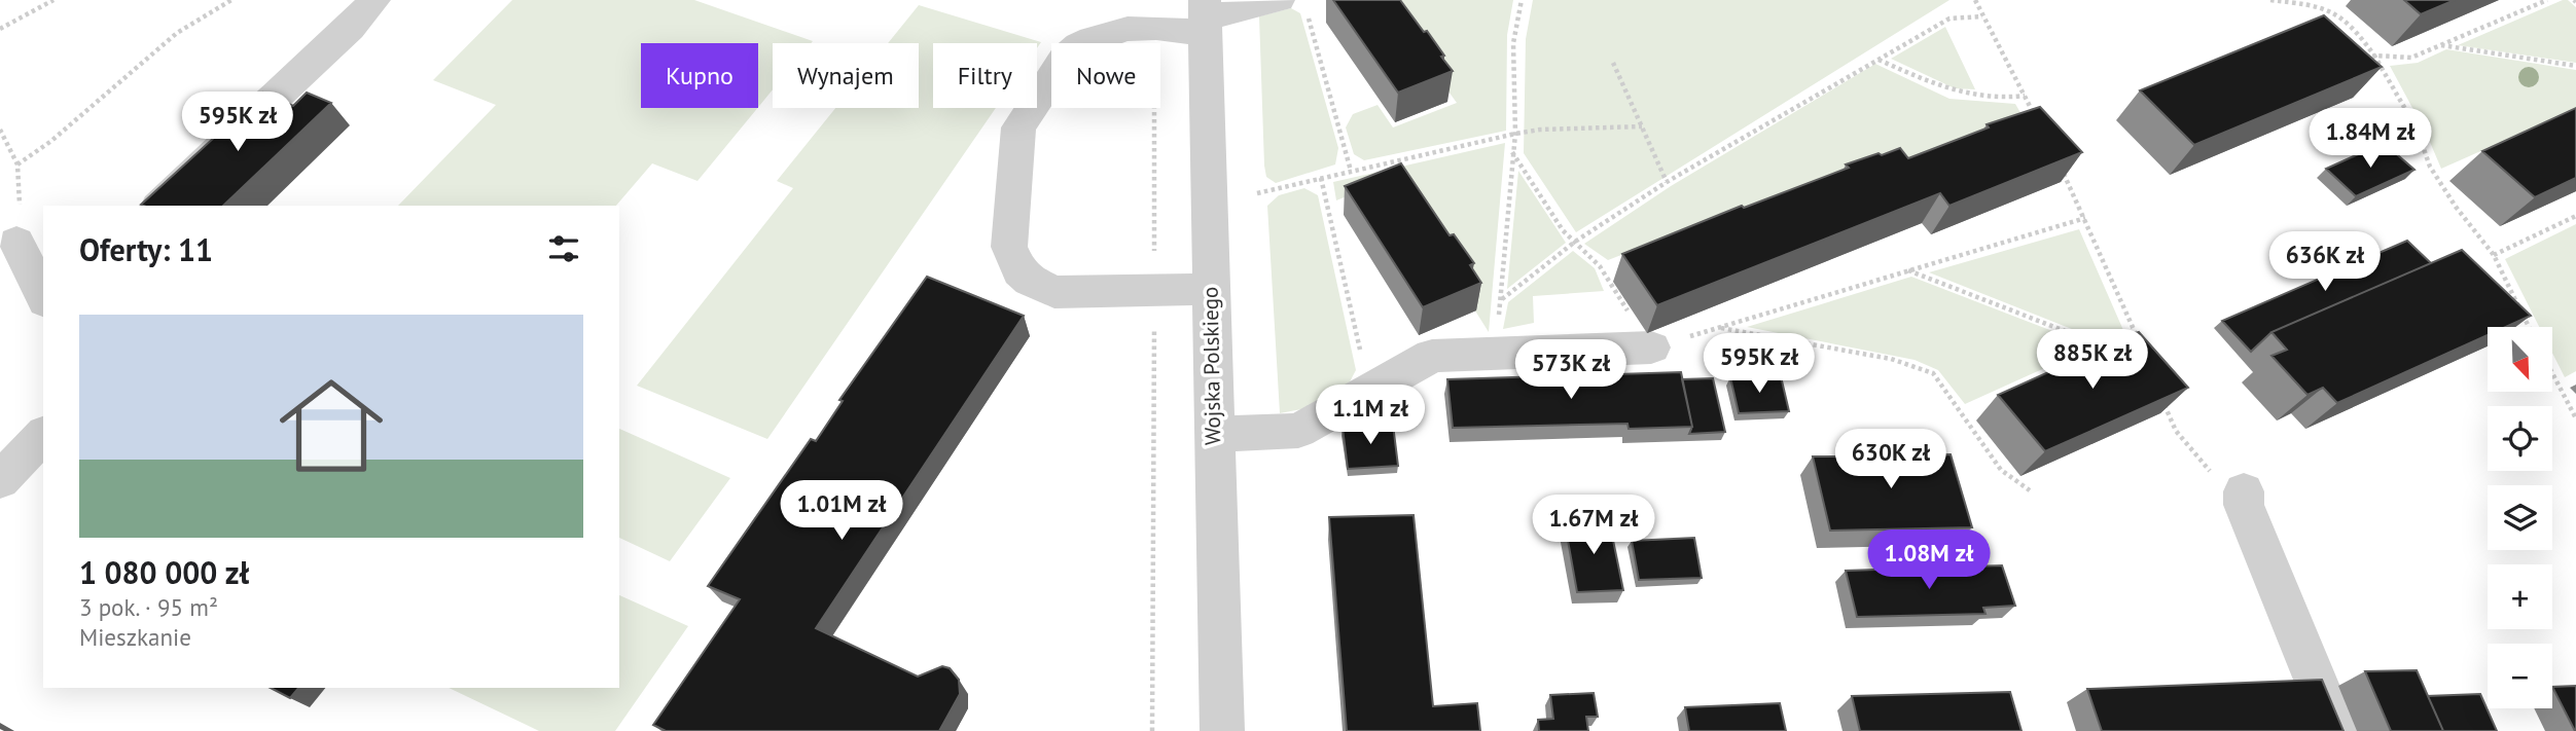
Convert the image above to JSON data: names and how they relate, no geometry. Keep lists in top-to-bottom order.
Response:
{
  "streets": {
    "street": ["Wojska Polskiego"]
  },
  "north": "bottom right",
  "page": {
    "chip": [
      "Kupno",
      "Wynajem",
      "Filtry",
      "Nowe"
    ],
    "price": [
      "595K zł",
      "1.84M zł",
      "636K zł",
      "885K zł",
      "595K zł",
      "573K zł",
      "1.1M zł",
      "630K zł",
      "1.01M zł",
      "1.67M zł",
      "1.08M zł"
    ],
    "heading": "Oferty: 11",
    "list": [
      {
        "name": "1 080 000 zł",
        "note": "3 pok. · 95 m² · Mieszkanie"
      }
    ],
    "map_buttons": ["+", "−"]
  }
}
